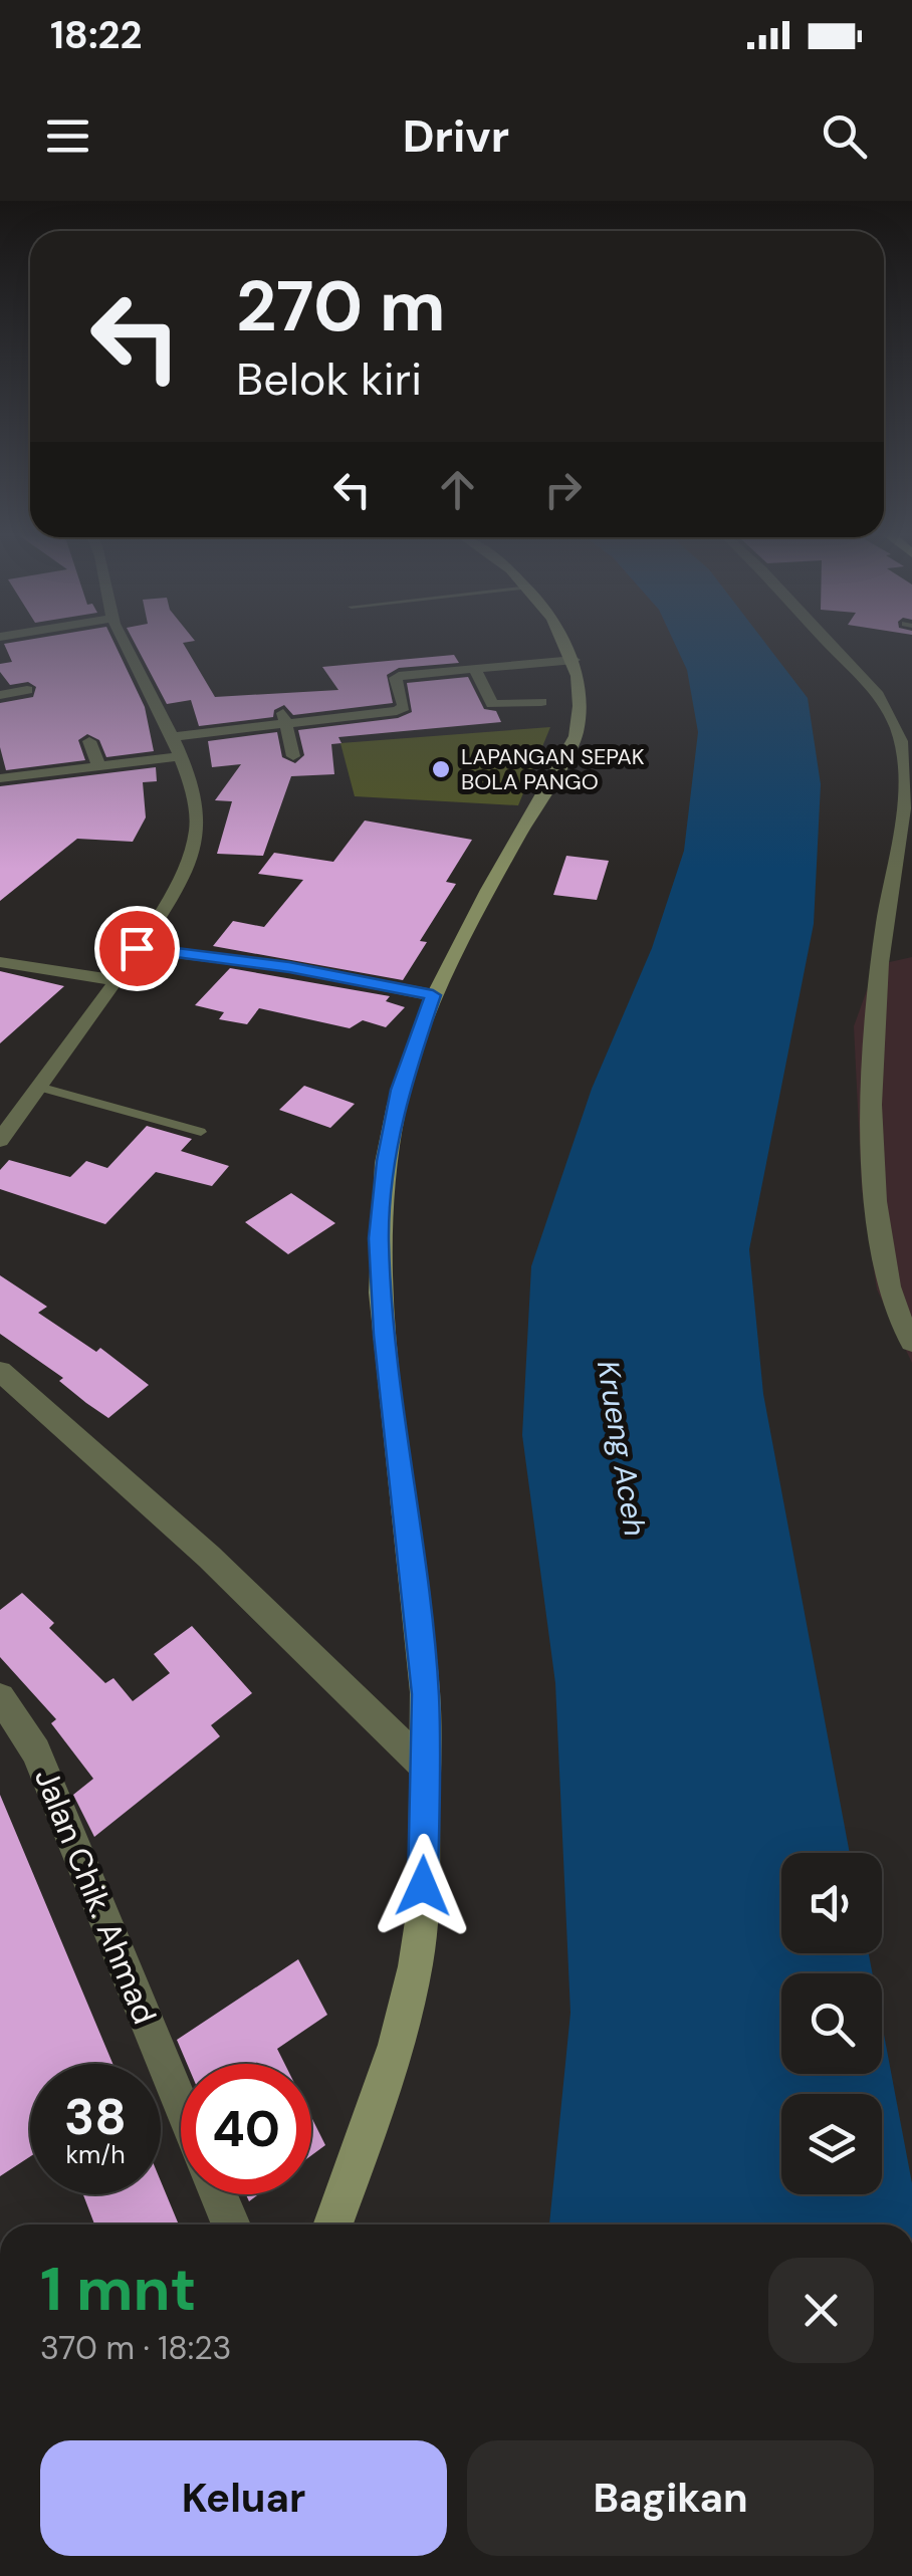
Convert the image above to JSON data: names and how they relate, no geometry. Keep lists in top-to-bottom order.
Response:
{
  "streets": {
    "street": ["Jalan Chik. Ahmad"]
  },
  "water": ["Krueng Aceh"],
  "places": ["LAPANGAN SEPAK BOLA PANGO"],
  "page": {
    "status": "18:22",
    "header": "Drivr",
    "turn": ["270 m", "Belok kiri"],
    "speed": "38 km/h",
    "limit": "40",
    "heading": ["1 mnt", "370 m · 18:23"],
    "buttons": ["Keluar", "Bagikan"]
  }
}
